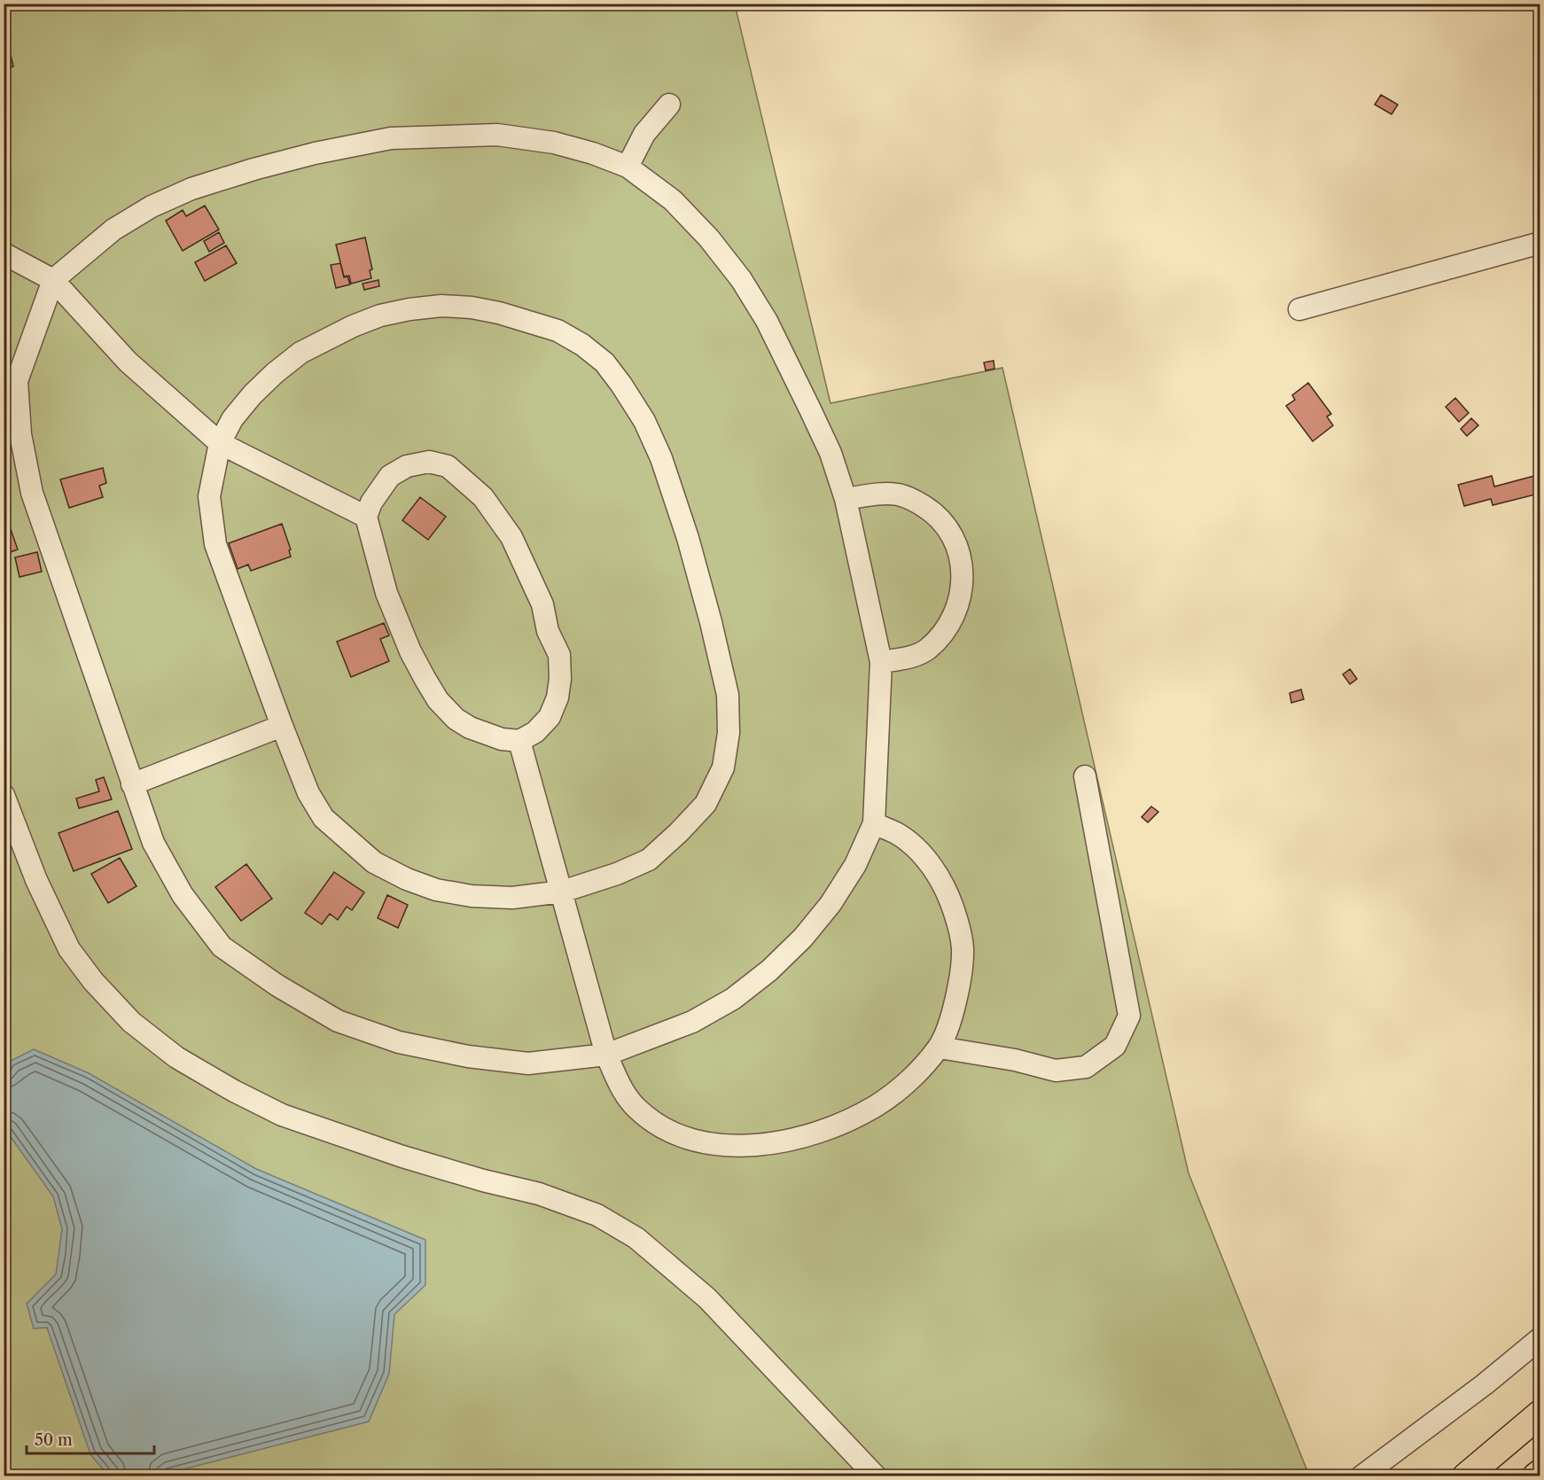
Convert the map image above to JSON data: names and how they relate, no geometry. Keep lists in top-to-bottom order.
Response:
{
  "scale_bar": "50 m"
}
